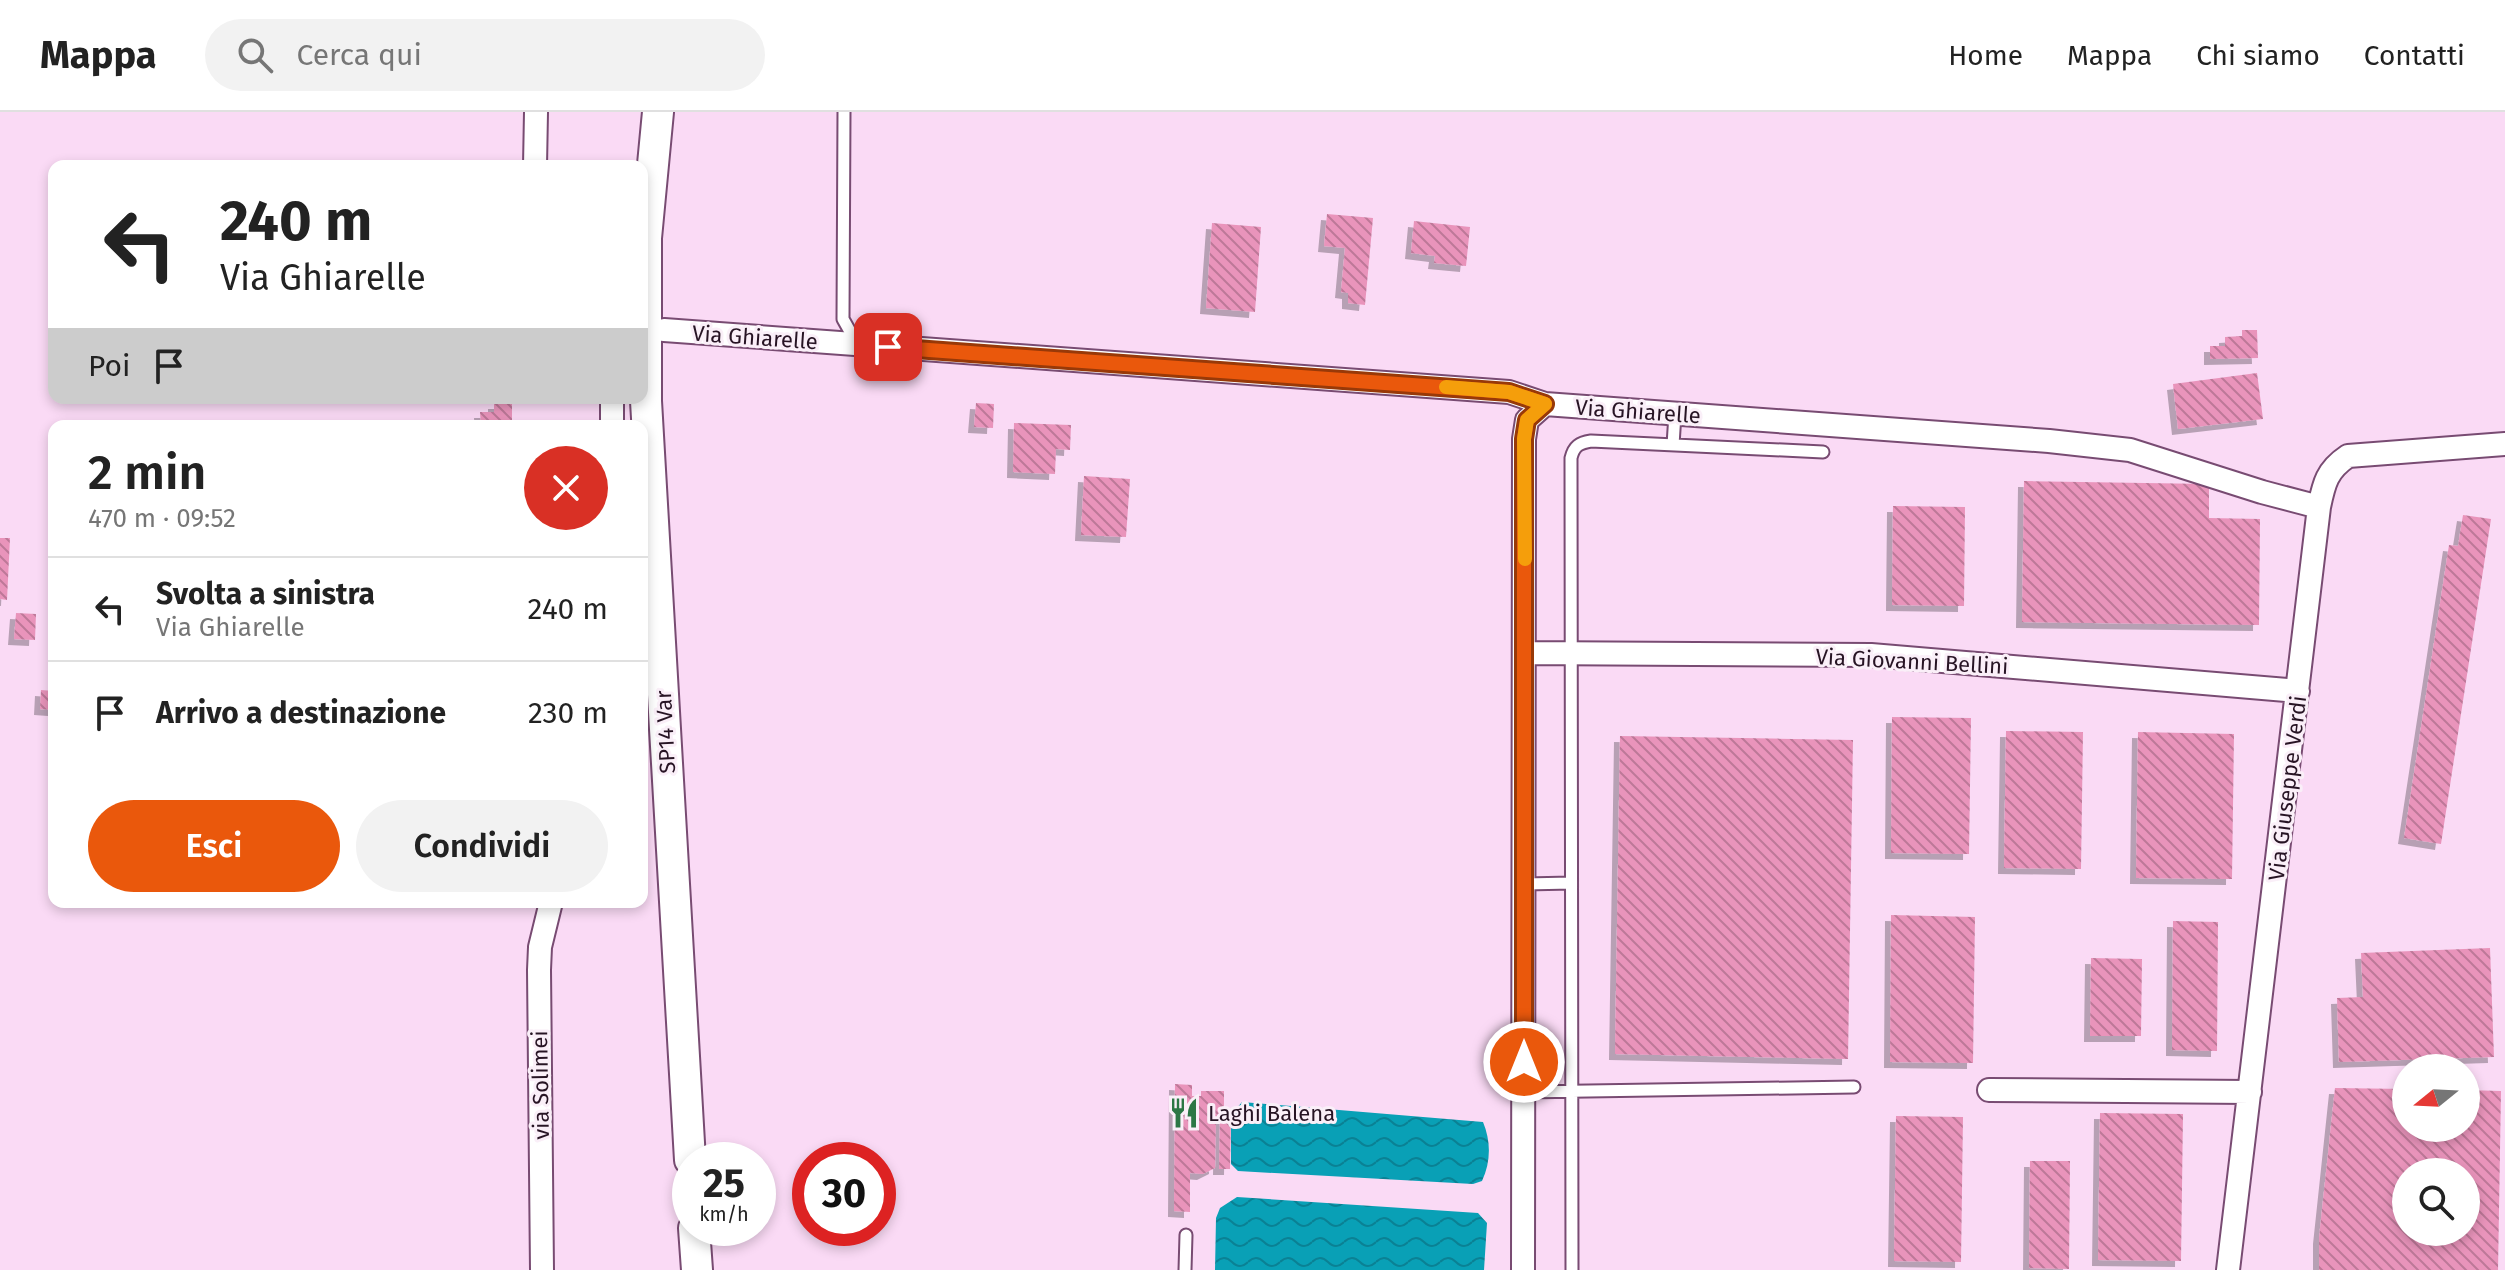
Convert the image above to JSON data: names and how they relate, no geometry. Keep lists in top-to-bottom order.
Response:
{
  "streets": {
    "main road": ["SP14 Var"],
    "street": [
      "Via Ghiarelle",
      "Via Giovanni Bellini",
      "Via Giuseppe Verdi",
      "via Solimei"
    ]
  },
  "crossings": [
    ["Via Ghiarelle", "Via Giuseppe Verdi"],
    ["Via Giovanni Bellini", "Via Giuseppe Verdi"]
  ],
  "places": {
    "restaurant": ["Laghi Balena"]
  },
  "north": "left",
  "page": {
    "header": "Mappa",
    "search": "Cerca qui",
    "nav": [
      "Home",
      "Mappa",
      "Chi siamo",
      "Contatti"
    ],
    "turn": ["240 m", "Via Ghiarelle"],
    "then": "Poi",
    "heading": ["2 min", "470 m · 09:52"],
    "list": [
      {
        "name": "Svolta a sinistra",
        "note": "Via Ghiarelle",
        "value": "240 m"
      },
      {
        "name": "Arrivo a destinazione",
        "value": "230 m"
      }
    ],
    "buttons": ["Esci", "Condividi"],
    "speed": "25 km/h",
    "limit": "30"
  }
}
